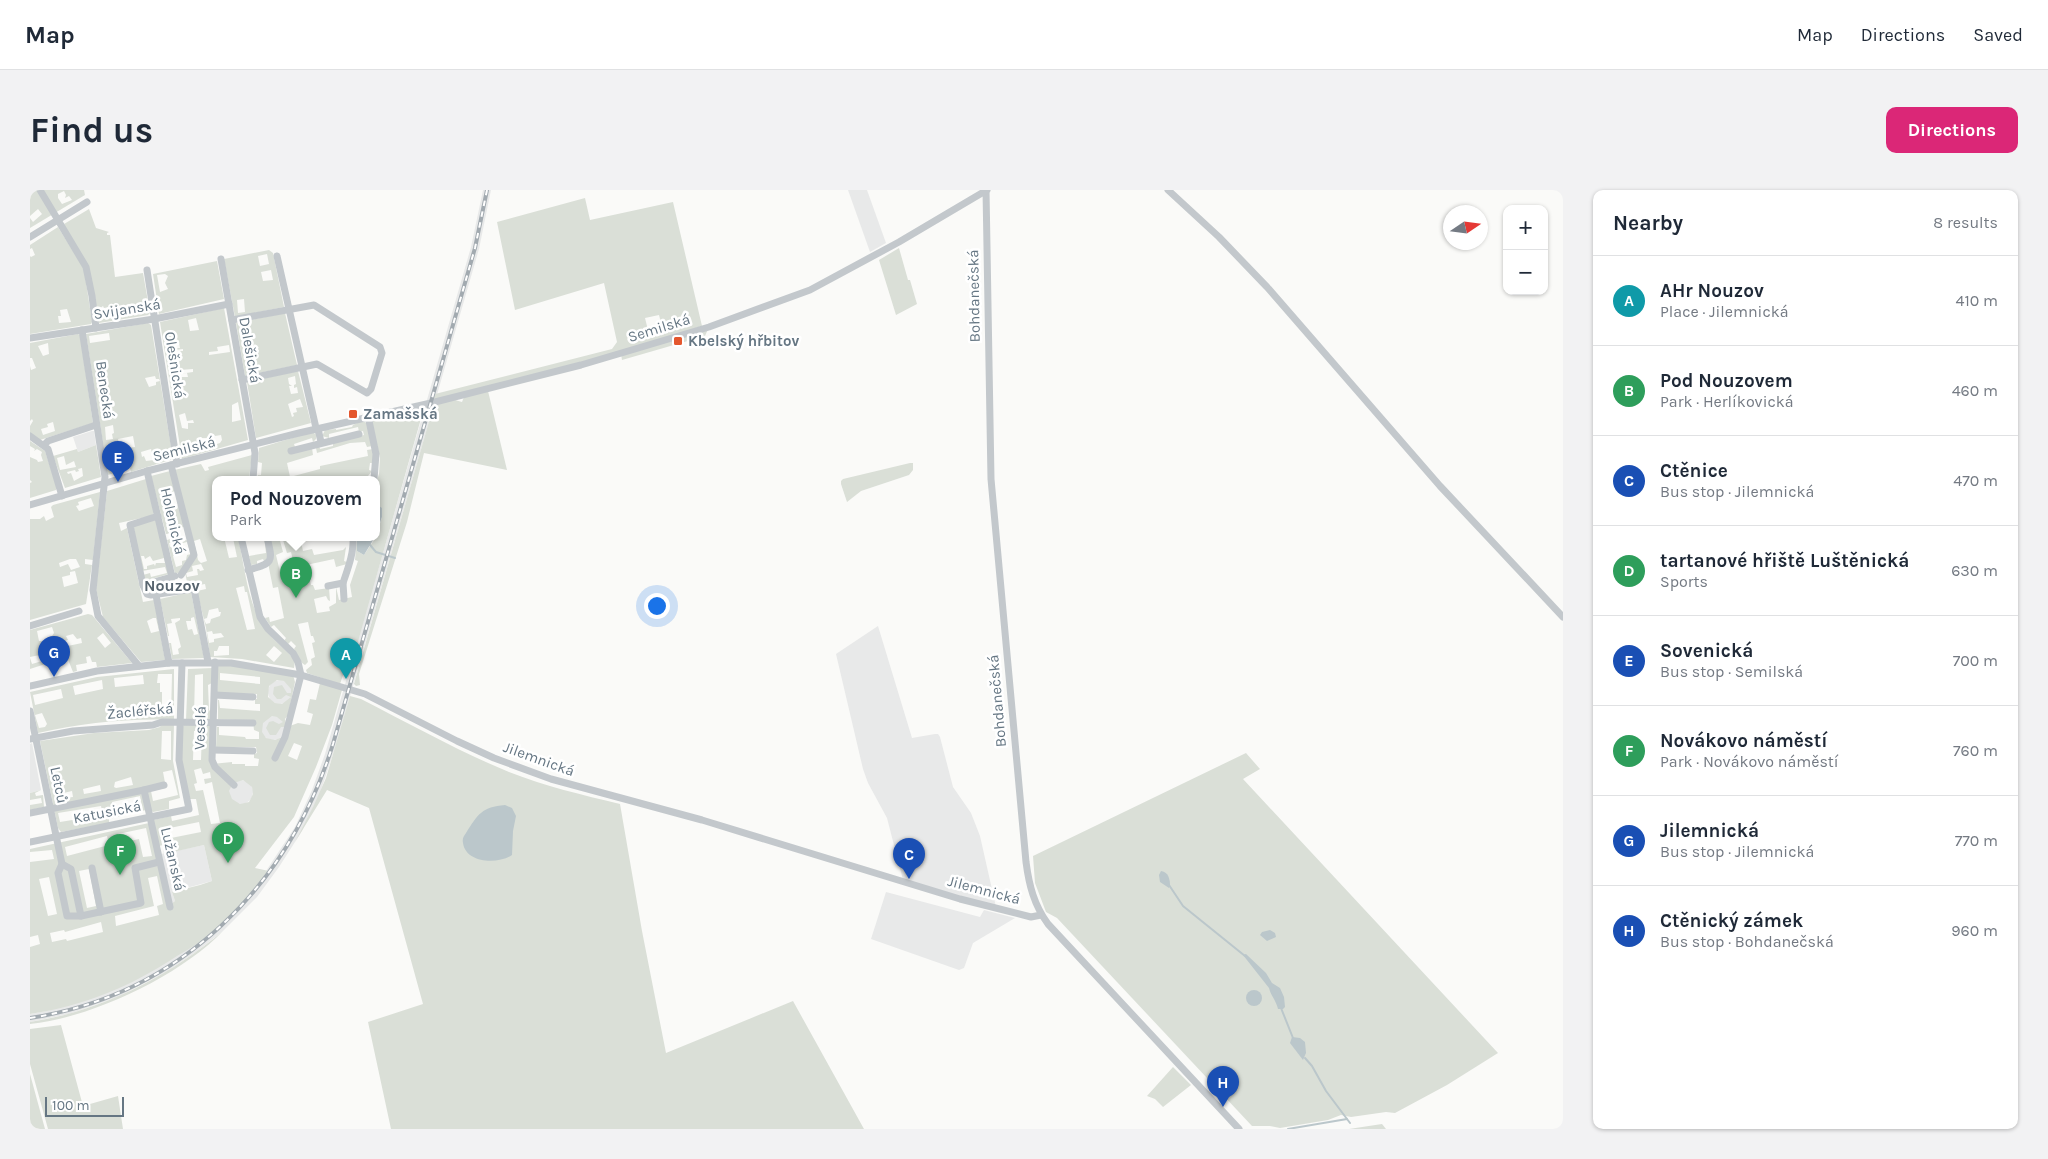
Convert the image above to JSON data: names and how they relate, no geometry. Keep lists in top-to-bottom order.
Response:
{
  "streets": {
    "street": [
      "Bohdanečská",
      "Svijanská",
      "Semilská",
      "Dalešická",
      "Olešnická",
      "Benecká",
      "Holenická",
      "Žacléřská",
      "Veselá",
      "Jilemnická",
      "Letců",
      "Katusická",
      "Lužanská"
    ]
  },
  "crossings": [
    ["Bohdanečská", "Semilská"],
    ["Bohdanečská", "Jilemnická"],
    ["Svijanská", "Dalešická"],
    ["Svijanská", "Olešnická"],
    ["Svijanská", "Benecká"],
    ["Semilská", "Dalešická"],
    ["Semilská", "Olešnická"],
    ["Semilská", "Benecká"],
    ["Semilská", "Holenická"],
    ["Benecká", "Jilemnická"],
    ["Žacléřská", "Veselá"],
    ["Žacléřská", "Letců"],
    ["Žacléřská", "Katusická"],
    ["Veselá", "Jilemnická"],
    ["Letců", "Katusická"],
    ["Katusická", "Lužanská"]
  ],
  "districts": ["Nouzov"],
  "places": {
    "transit": ["Kbelský hřbitov", "Zamašská"]
  },
  "scale_bar": "100 m",
  "north": "right",
  "page": {
    "header": "Map",
    "nav": ["Map", "Directions", "Saved"],
    "buttons": "Directions",
    "title": "Find us",
    "heading": ["Nearby", "8 results"],
    "map_buttons": ["+", "−"],
    "list": [
      {
        "mark": "A",
        "name": "AHr Nouzov",
        "note": "Place · Jilemnická",
        "value": "410 m"
      },
      {
        "mark": "B",
        "name": "Pod Nouzovem",
        "note": "Park · Herlíkovická",
        "value": "460 m"
      },
      {
        "mark": "C",
        "name": "Ctěnice",
        "note": "Bus stop · Jilemnická",
        "value": "470 m"
      },
      {
        "mark": "D",
        "name": "tartanové hřiště Luštěnická",
        "note": "Sports",
        "value": "630 m"
      },
      {
        "mark": "E",
        "name": "Sovenická",
        "note": "Bus stop · Semilská",
        "value": "700 m"
      },
      {
        "mark": "F",
        "name": "Novákovo náměstí",
        "note": "Park · Novákovo náměstí",
        "value": "760 m"
      },
      {
        "mark": "G",
        "name": "Jilemnická",
        "note": "Bus stop · Jilemnická",
        "value": "770 m"
      },
      {
        "mark": "H",
        "name": "Ctěnický zámek",
        "note": "Bus stop · Bohdanečská",
        "value": "960 m"
      }
    ],
    "pins": [
      "E",
      "B",
      "G",
      "A",
      "D",
      "F",
      "C",
      "H"
    ],
    "popup": ["Pod Nouzovem", "Park"],
    "scale": "100 m"
  }
}
